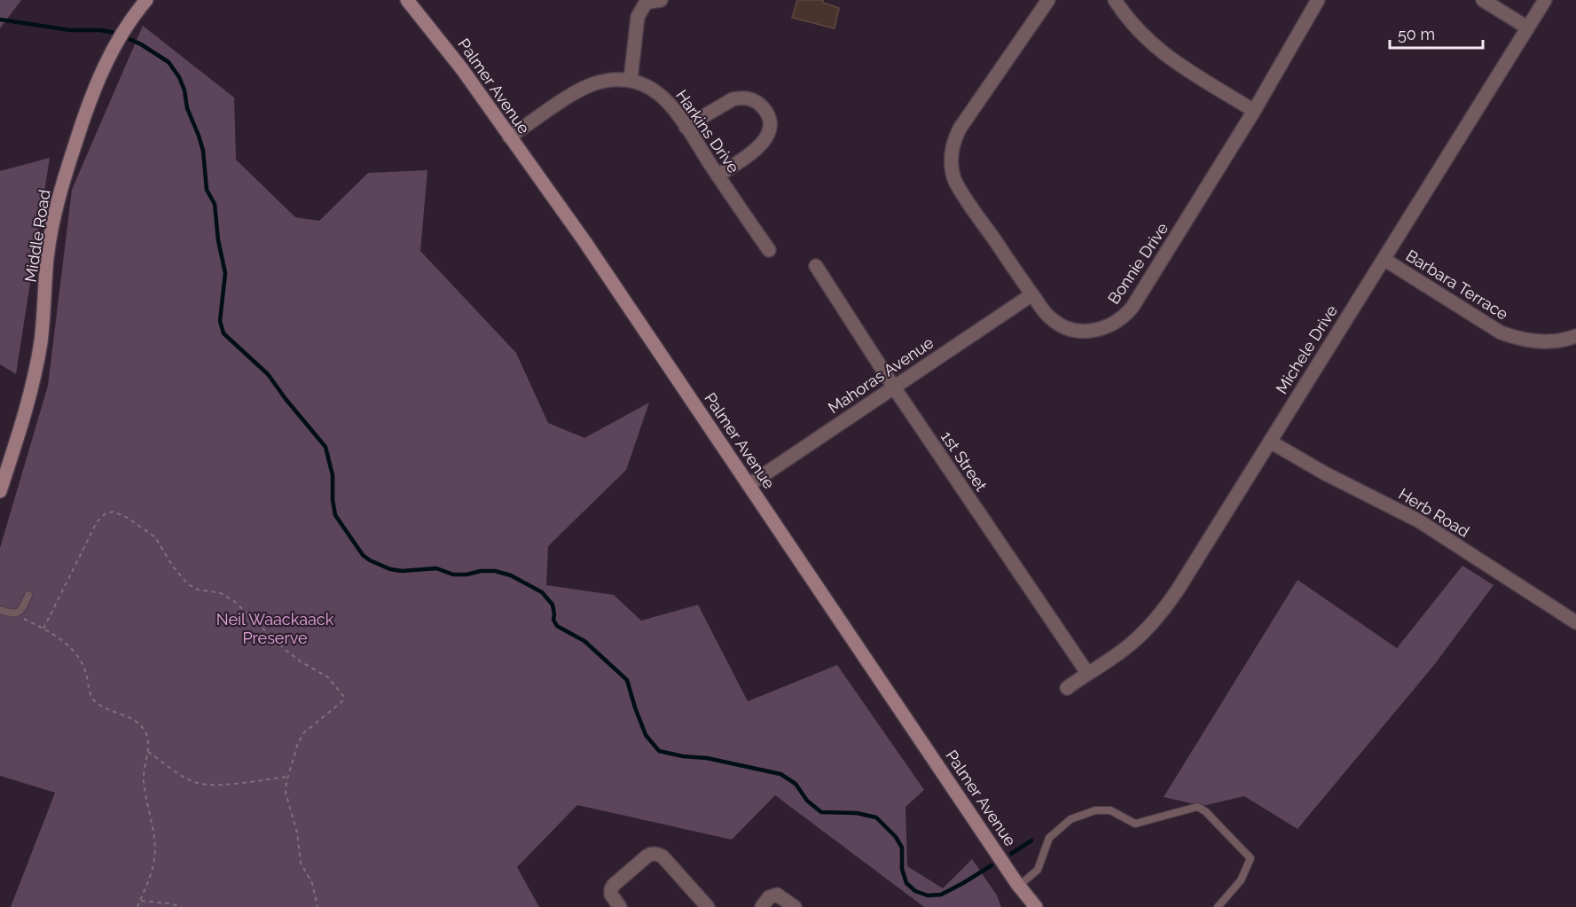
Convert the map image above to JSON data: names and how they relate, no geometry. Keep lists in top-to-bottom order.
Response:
{
  "streets": {
    "street": [
      "Palmer Avenue",
      "Harkins Drive",
      "Middle Road",
      "Bonnie Drive",
      "Barbara Terrace",
      "Michele Drive",
      "Mahoras Avenue",
      "1st Street",
      "Herb Road"
    ]
  },
  "crossings": [
    ["Palmer Avenue", "Mahoras Avenue"],
    ["Bonnie Drive", "Mahoras Avenue"],
    ["Barbara Terrace", "Michele Drive"],
    ["Michele Drive", "1st Street"],
    ["Michele Drive", "Herb Road"],
    ["Mahoras Avenue", "1st Street"]
  ],
  "parks": ["Neil Waackaack Preserve"],
  "scale_bar": "50 m"
}
